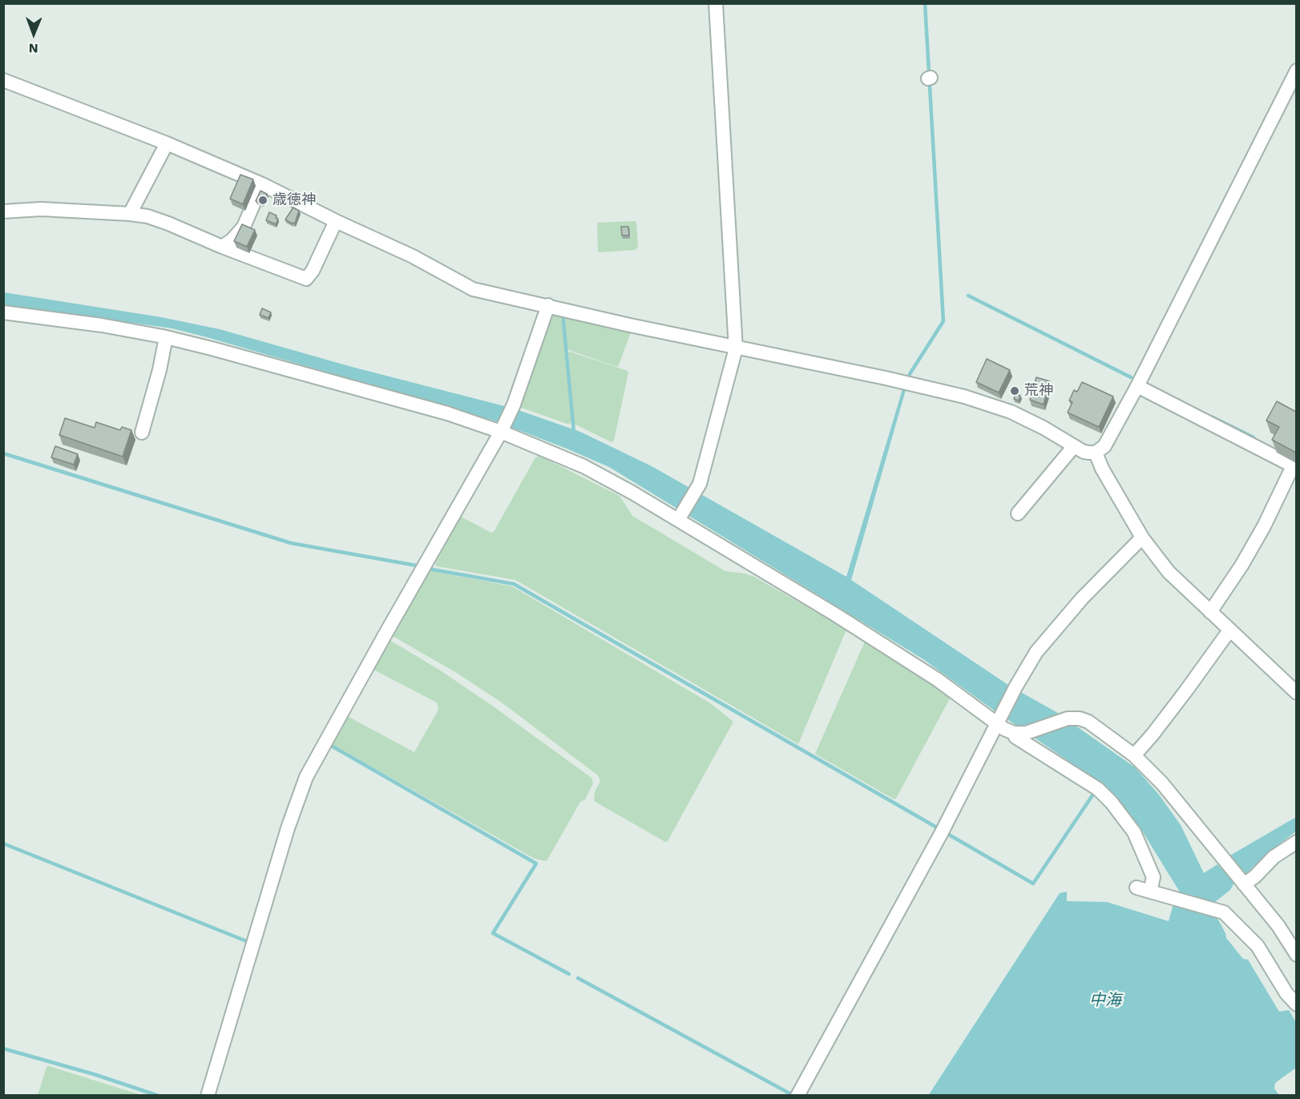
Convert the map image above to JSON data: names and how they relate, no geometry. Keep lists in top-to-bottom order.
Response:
{
  "water": ["中海"],
  "places": ["歳徳神", "荒神"],
  "north": "bottom"
}
